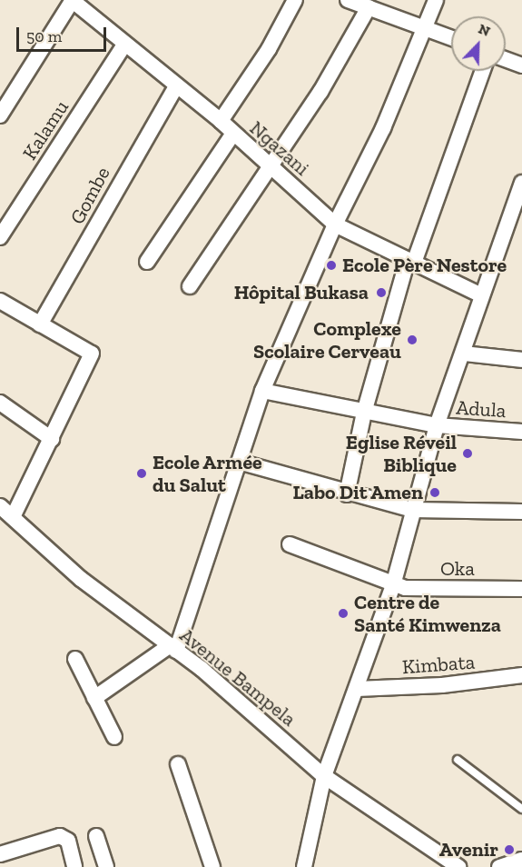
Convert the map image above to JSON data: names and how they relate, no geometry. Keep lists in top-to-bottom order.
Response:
{
  "streets": {
    "street": [
      "Kalamu",
      "Ngazani",
      "Gombe",
      "Adula",
      "Oka",
      "Kimbata",
      "Avenue Bampela"
    ]
  },
  "crossings": [
    ["Kalamu", "Ngazani"],
    ["Ngazani", "Gombe"]
  ],
  "places": [
    "Ecole Père Nestore",
    "Hôpital Bukasa",
    "Complexe Scolaire Cerveau",
    "Eglise Réveil Biblique",
    "Ecole Armée du Salut",
    "Labo Dit Amen",
    "Centre de Santé Kimwenza",
    "Avenir"
  ],
  "scale_bar": "50 m",
  "north": "top right"
}
